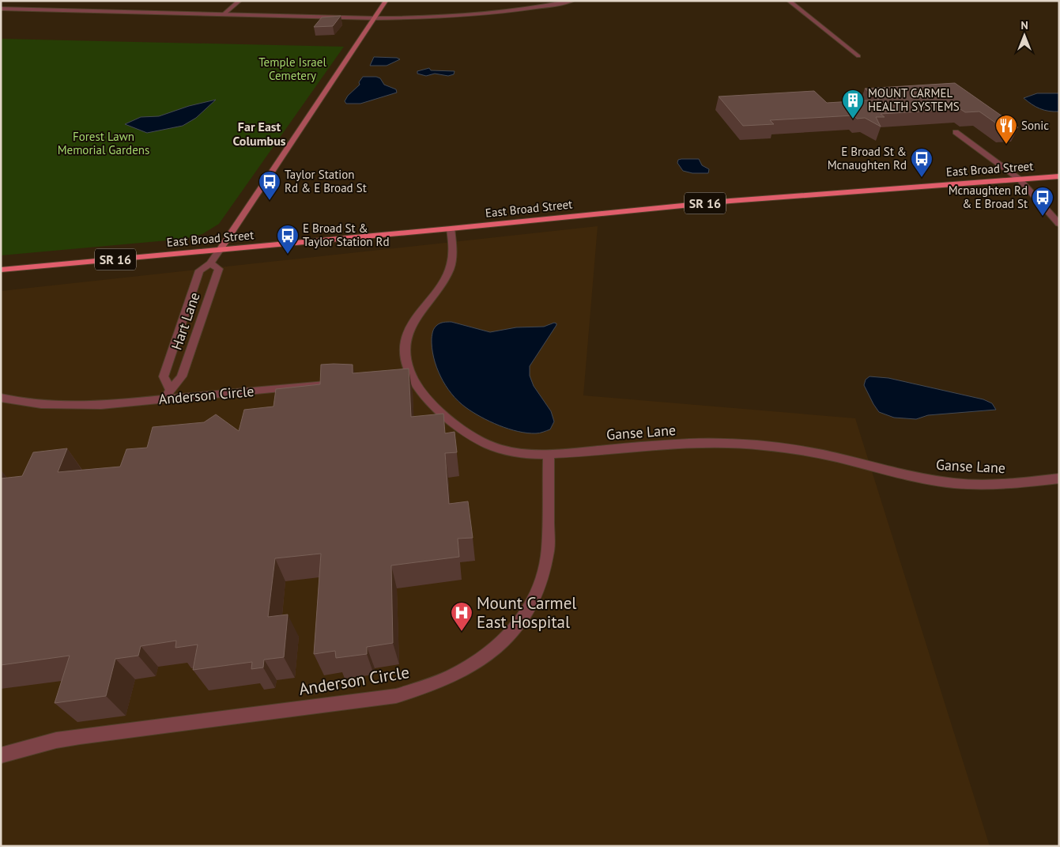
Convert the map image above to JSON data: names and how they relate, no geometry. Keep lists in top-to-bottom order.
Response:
{
  "streets": {
    "highway": ["East Broad Street", "SR 16"],
    "street": ["Hart Lane", "Anderson Circle", "Ganse Lane"]
  },
  "crossings": [
    ["East Broad Street", "Hart Lane"],
    ["East Broad Street", "Ganse Lane"],
    ["Hart Lane", "Anderson Circle"],
    ["Anderson Circle", "Ganse Lane"]
  ],
  "districts": ["Far East Columbus"],
  "parks": ["Temple Israel Cemetery", "Forest Lawn Memorial Gardens"],
  "places": {
    "building": ["MOUNT CARMEL HEALTH SYSTEMS"],
    "restaurant": ["Sonic"],
    "bus stop": [
      "E Broad St & Mcnaughten Rd",
      "Taylor Station Rd & E Broad St",
      "Mcnaughten Rd & E Broad St",
      "E Broad St & Taylor Station Rd"
    ],
    "hospital": ["Mount Carmel East Hospital"]
  },
  "north": "top"
}
